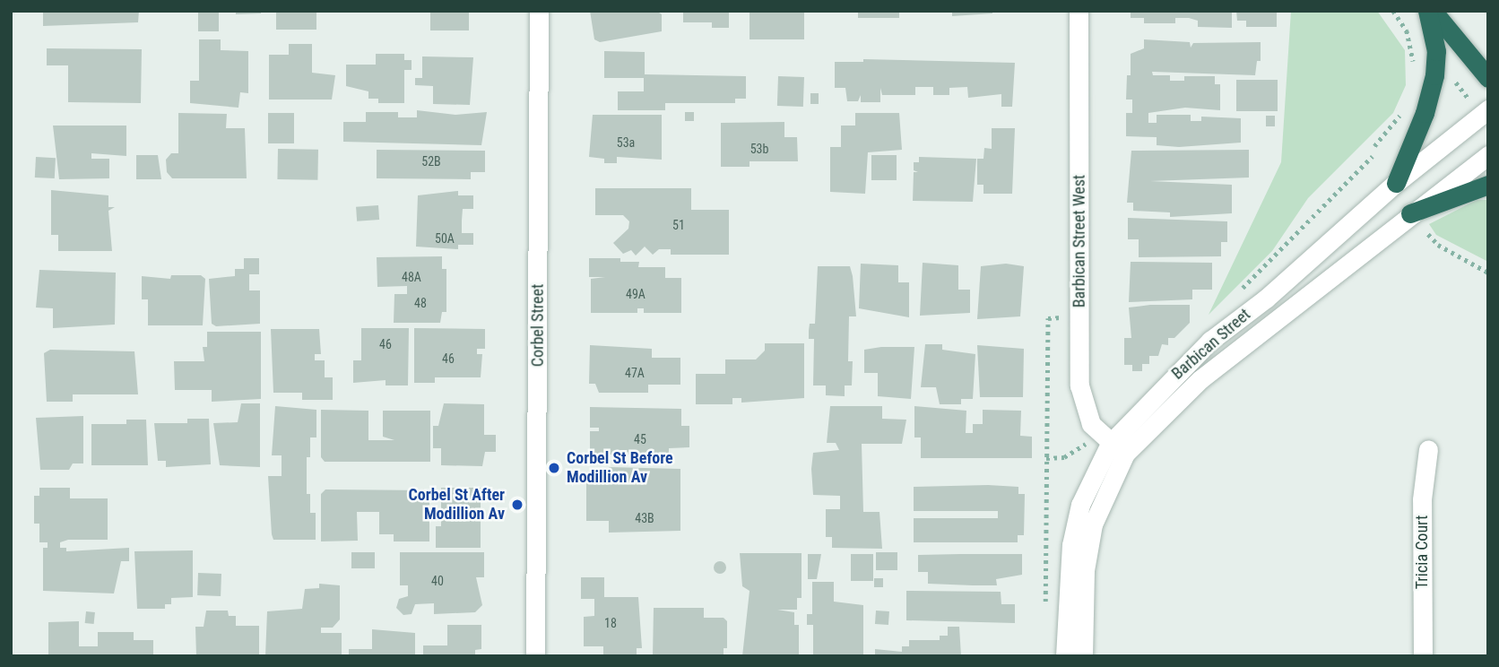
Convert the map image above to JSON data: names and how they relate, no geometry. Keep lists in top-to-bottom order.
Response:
{
  "streets": {
    "street": [
      "Barbican Street West",
      "Corbel Street",
      "Barbican Street",
      "Tricia Court"
    ]
  },
  "crossings": [
    ["Barbican Street West", "Barbican Street"]
  ],
  "places": ["Corbel St Before Modillion Av", "Corbel St After Modillion Av"],
  "house_numbers": [
    "53a",
    "53b",
    "52B",
    "51",
    "50A",
    "48A",
    "49A",
    "48",
    "46",
    "46",
    "47A",
    "45",
    "43B",
    "40",
    "18"
  ]
}
